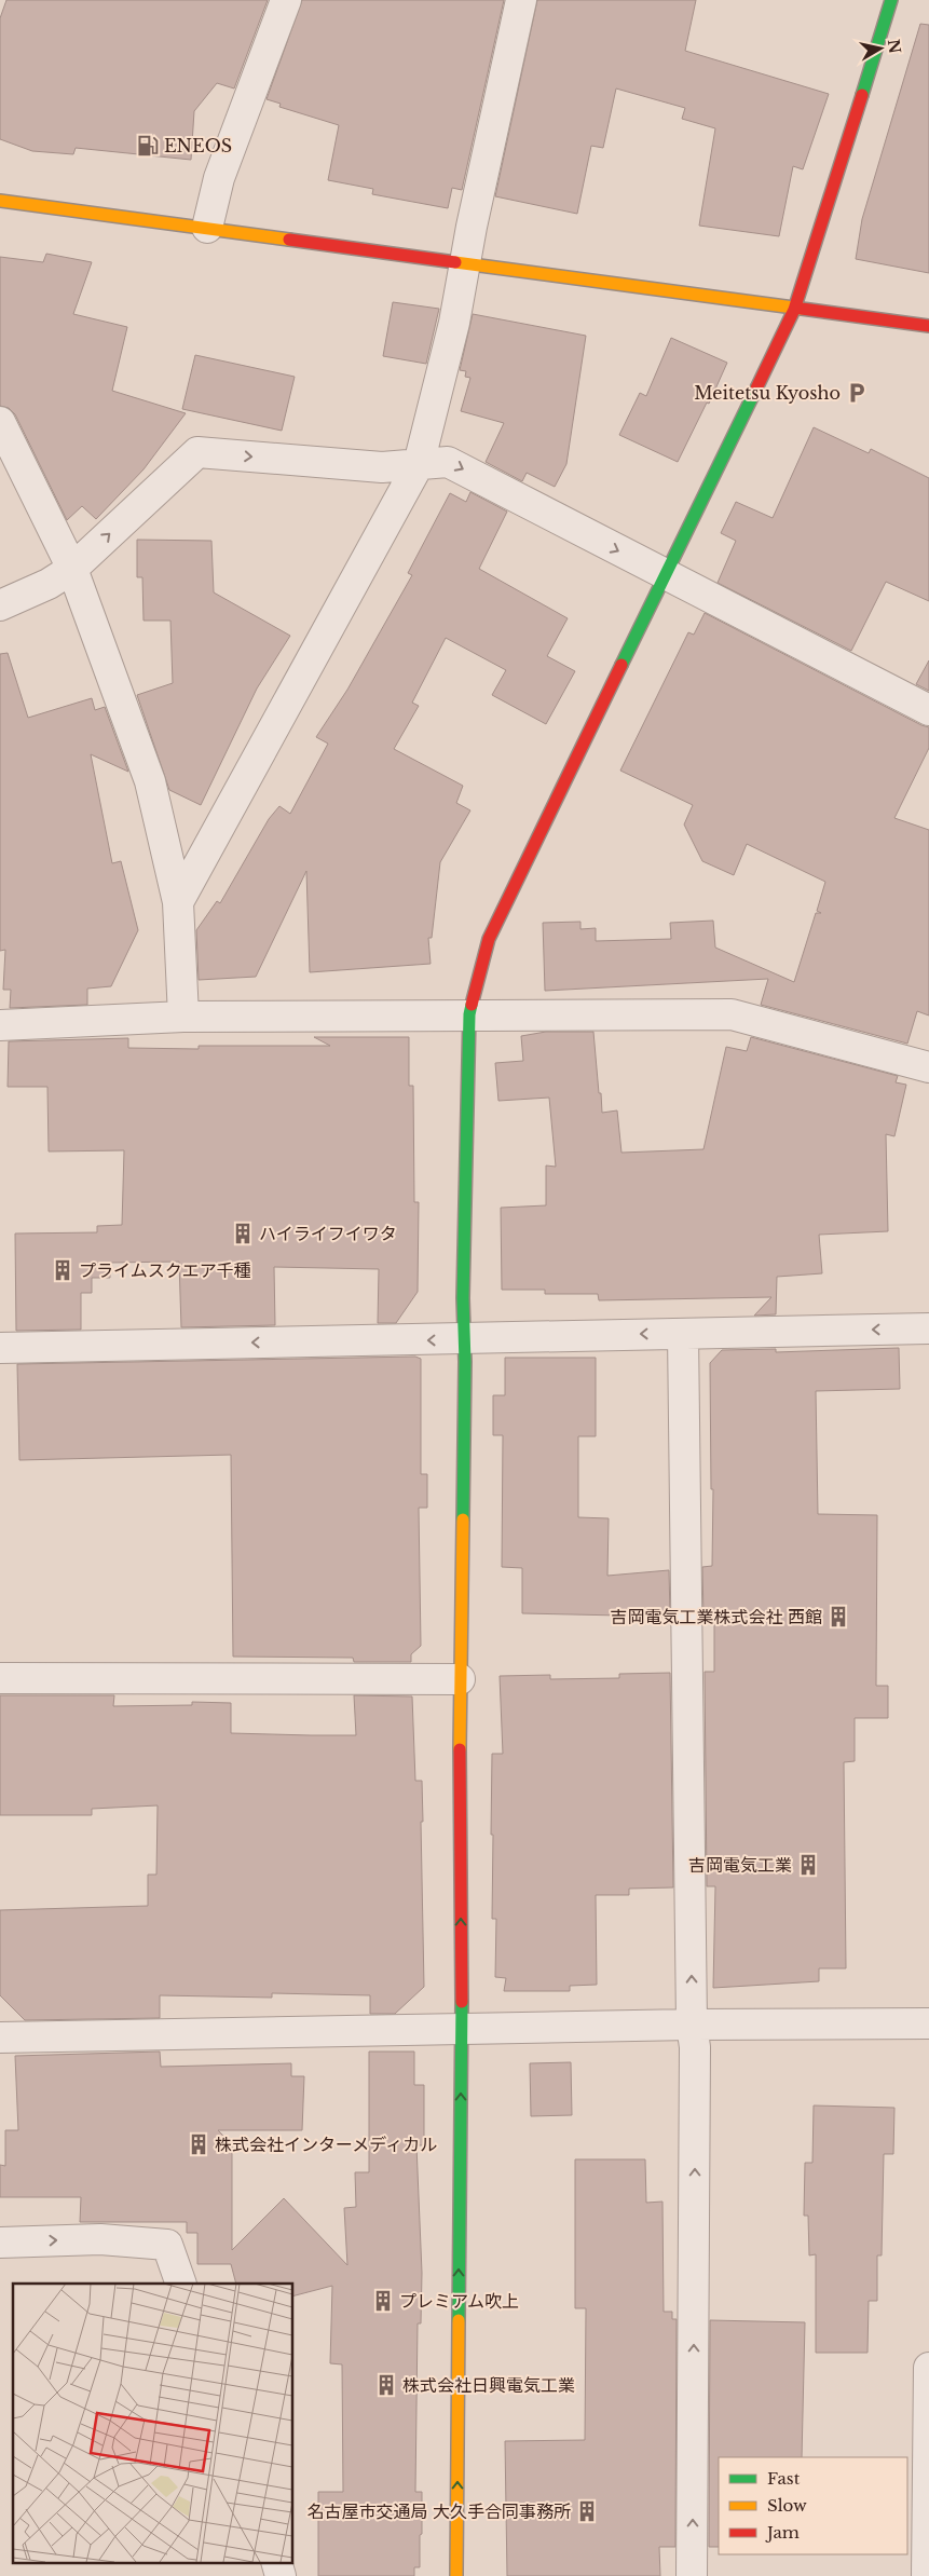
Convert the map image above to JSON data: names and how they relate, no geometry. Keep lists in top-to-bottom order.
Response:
{
  "places": {
    "fuel station": ["ENEOS"],
    "parking": ["Meitetsu Kyosho"],
    "building": [
      "ハイライフイワタ",
      "プライムスクエア千種",
      "吉岡電気工業株式会社 西館",
      "吉岡電気工業",
      "株式会社インターメディカル",
      "プレミアム吹上",
      "株式会社日興電気工業",
      "名古屋市交通局 大久手合同事務所"
    ]
  },
  "legend": ["Fast", "Slow", "Jam"],
  "north": "right"
}
